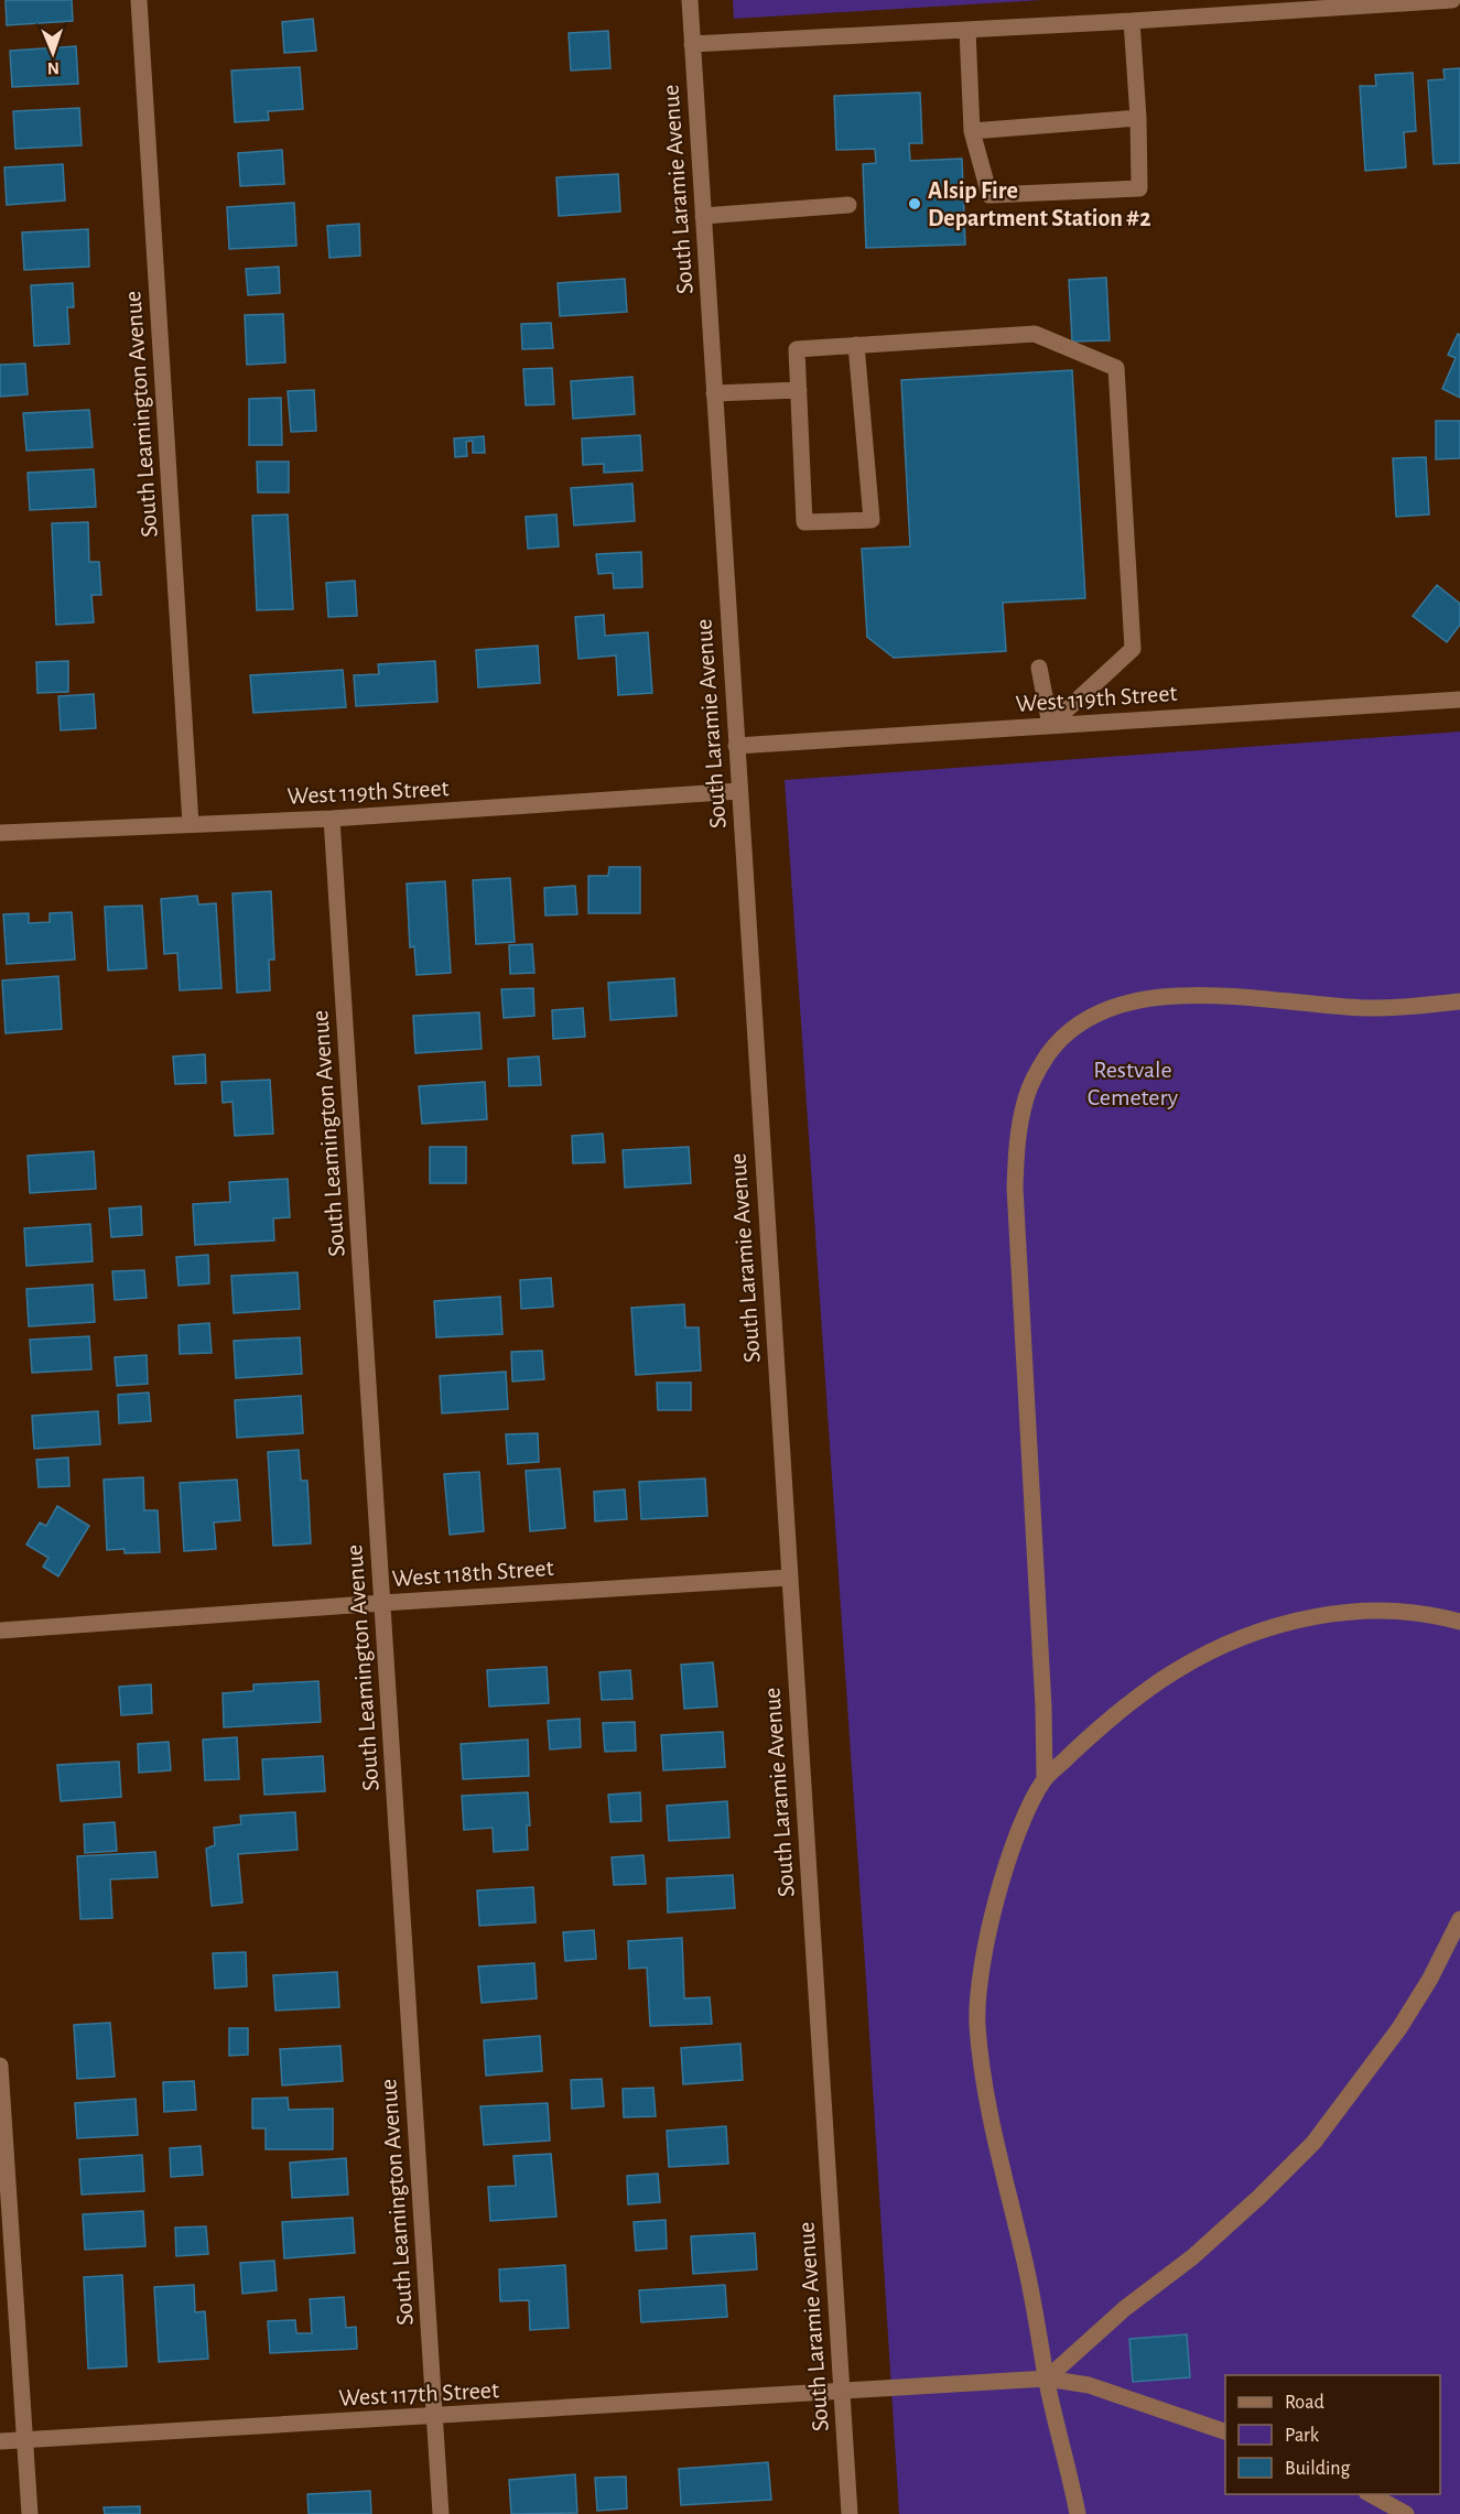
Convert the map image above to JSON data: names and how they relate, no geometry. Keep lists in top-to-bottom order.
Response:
{
  "streets": {
    "street": [
      "South Laramie Avenue",
      "South Leamington Avenue",
      "West 119th Street",
      "West 118th Street",
      "West 117th Street"
    ]
  },
  "crossings": [
    ["South Laramie Avenue", "West 119th Street"],
    ["South Laramie Avenue", "West 118th Street"],
    ["South Laramie Avenue", "West 117th Street"],
    ["South Leamington Avenue", "West 119th Street"],
    ["South Leamington Avenue", "West 118th Street"],
    ["South Leamington Avenue", "West 117th Street"]
  ],
  "parks": ["Restvale Cemetery"],
  "places": ["Alsip Fire Department Station #2"],
  "legend": ["Road", "Park", "Building"],
  "north": "bottom"
}
